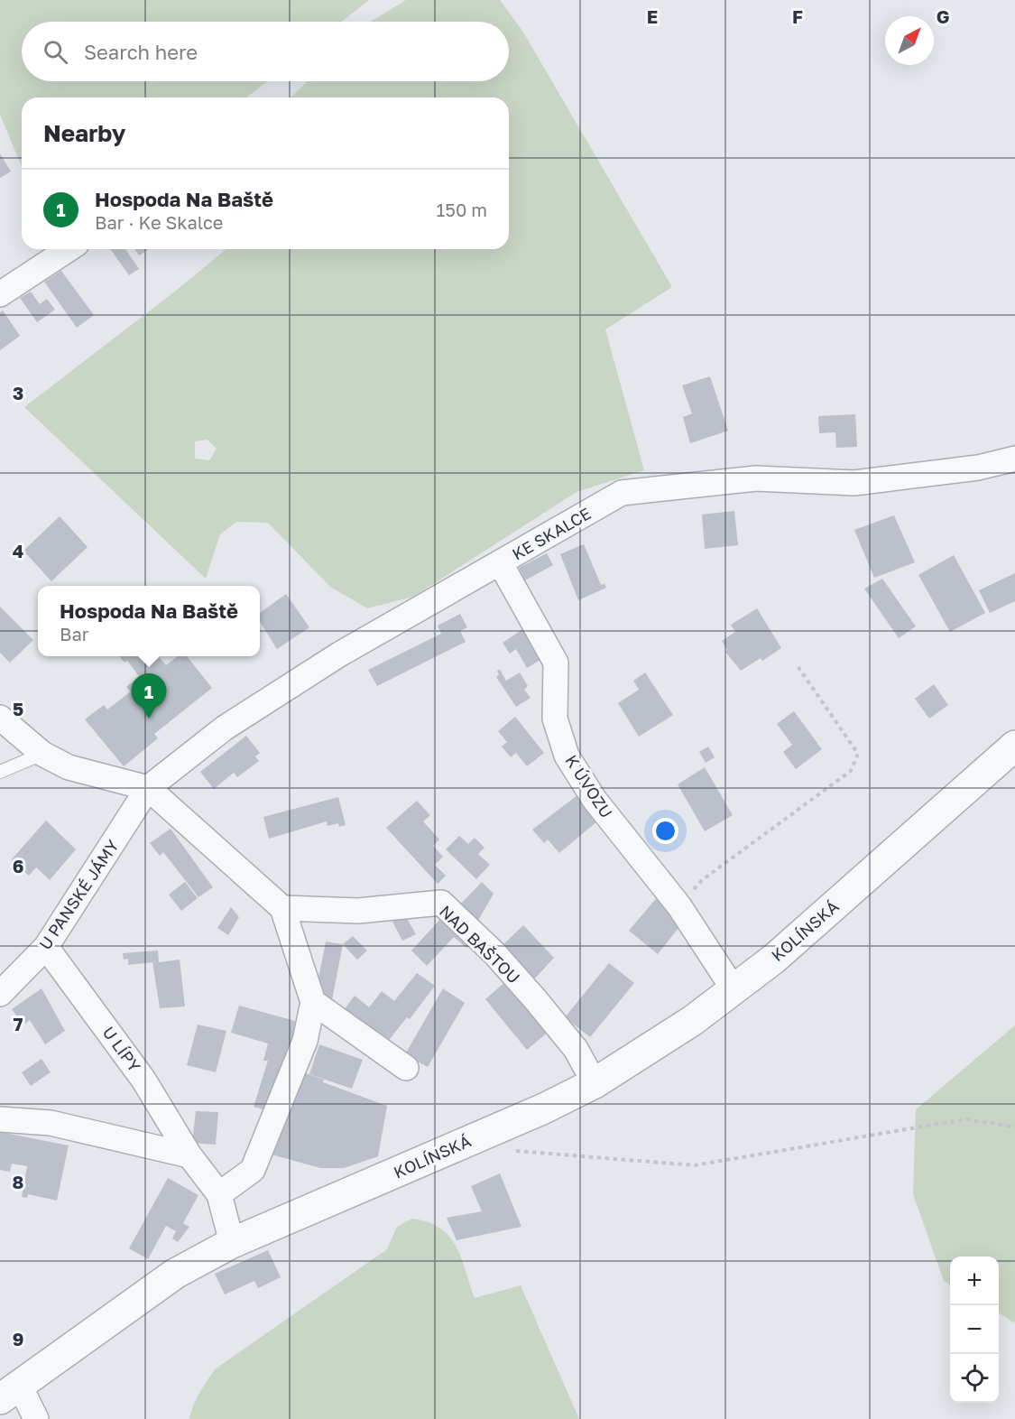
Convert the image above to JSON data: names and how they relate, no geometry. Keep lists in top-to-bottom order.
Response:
{
  "streets": {
    "street": [
      "KE SKALCE",
      "K ÚVOZU",
      "U PANSKÉ JÁMY",
      "KOLÍNSKÁ",
      "NAD BAŠTOU",
      "U LÍPY"
    ]
  },
  "crossings": [
    ["KE SKALCE", "K ÚVOZU"],
    ["KE SKALCE", "U PANSKÉ JÁMY"],
    ["K ÚVOZU", "KOLÍNSKÁ"],
    ["U PANSKÉ JÁMY", "U LÍPY"],
    ["KOLÍNSKÁ", "NAD BAŠTOU"],
    ["KOLÍNSKÁ", "U LÍPY"]
  ],
  "north": "top right",
  "page": {
    "search": "Search here",
    "heading": "Nearby",
    "list": [
      {
        "mark": "1",
        "name": "Hospoda Na Baště",
        "note": "Bar · Ke Skalce",
        "value": "150 m"
      }
    ],
    "popup": ["Hospoda Na Baště", "Bar"],
    "pins": "1",
    "map_buttons": ["+", "−"]
  },
  "grid": {
    "columns": ["E", "F", "G"],
    "rows": [
      "3",
      "4",
      "5",
      "6",
      "7",
      "8",
      "9"
    ]
  }
}
